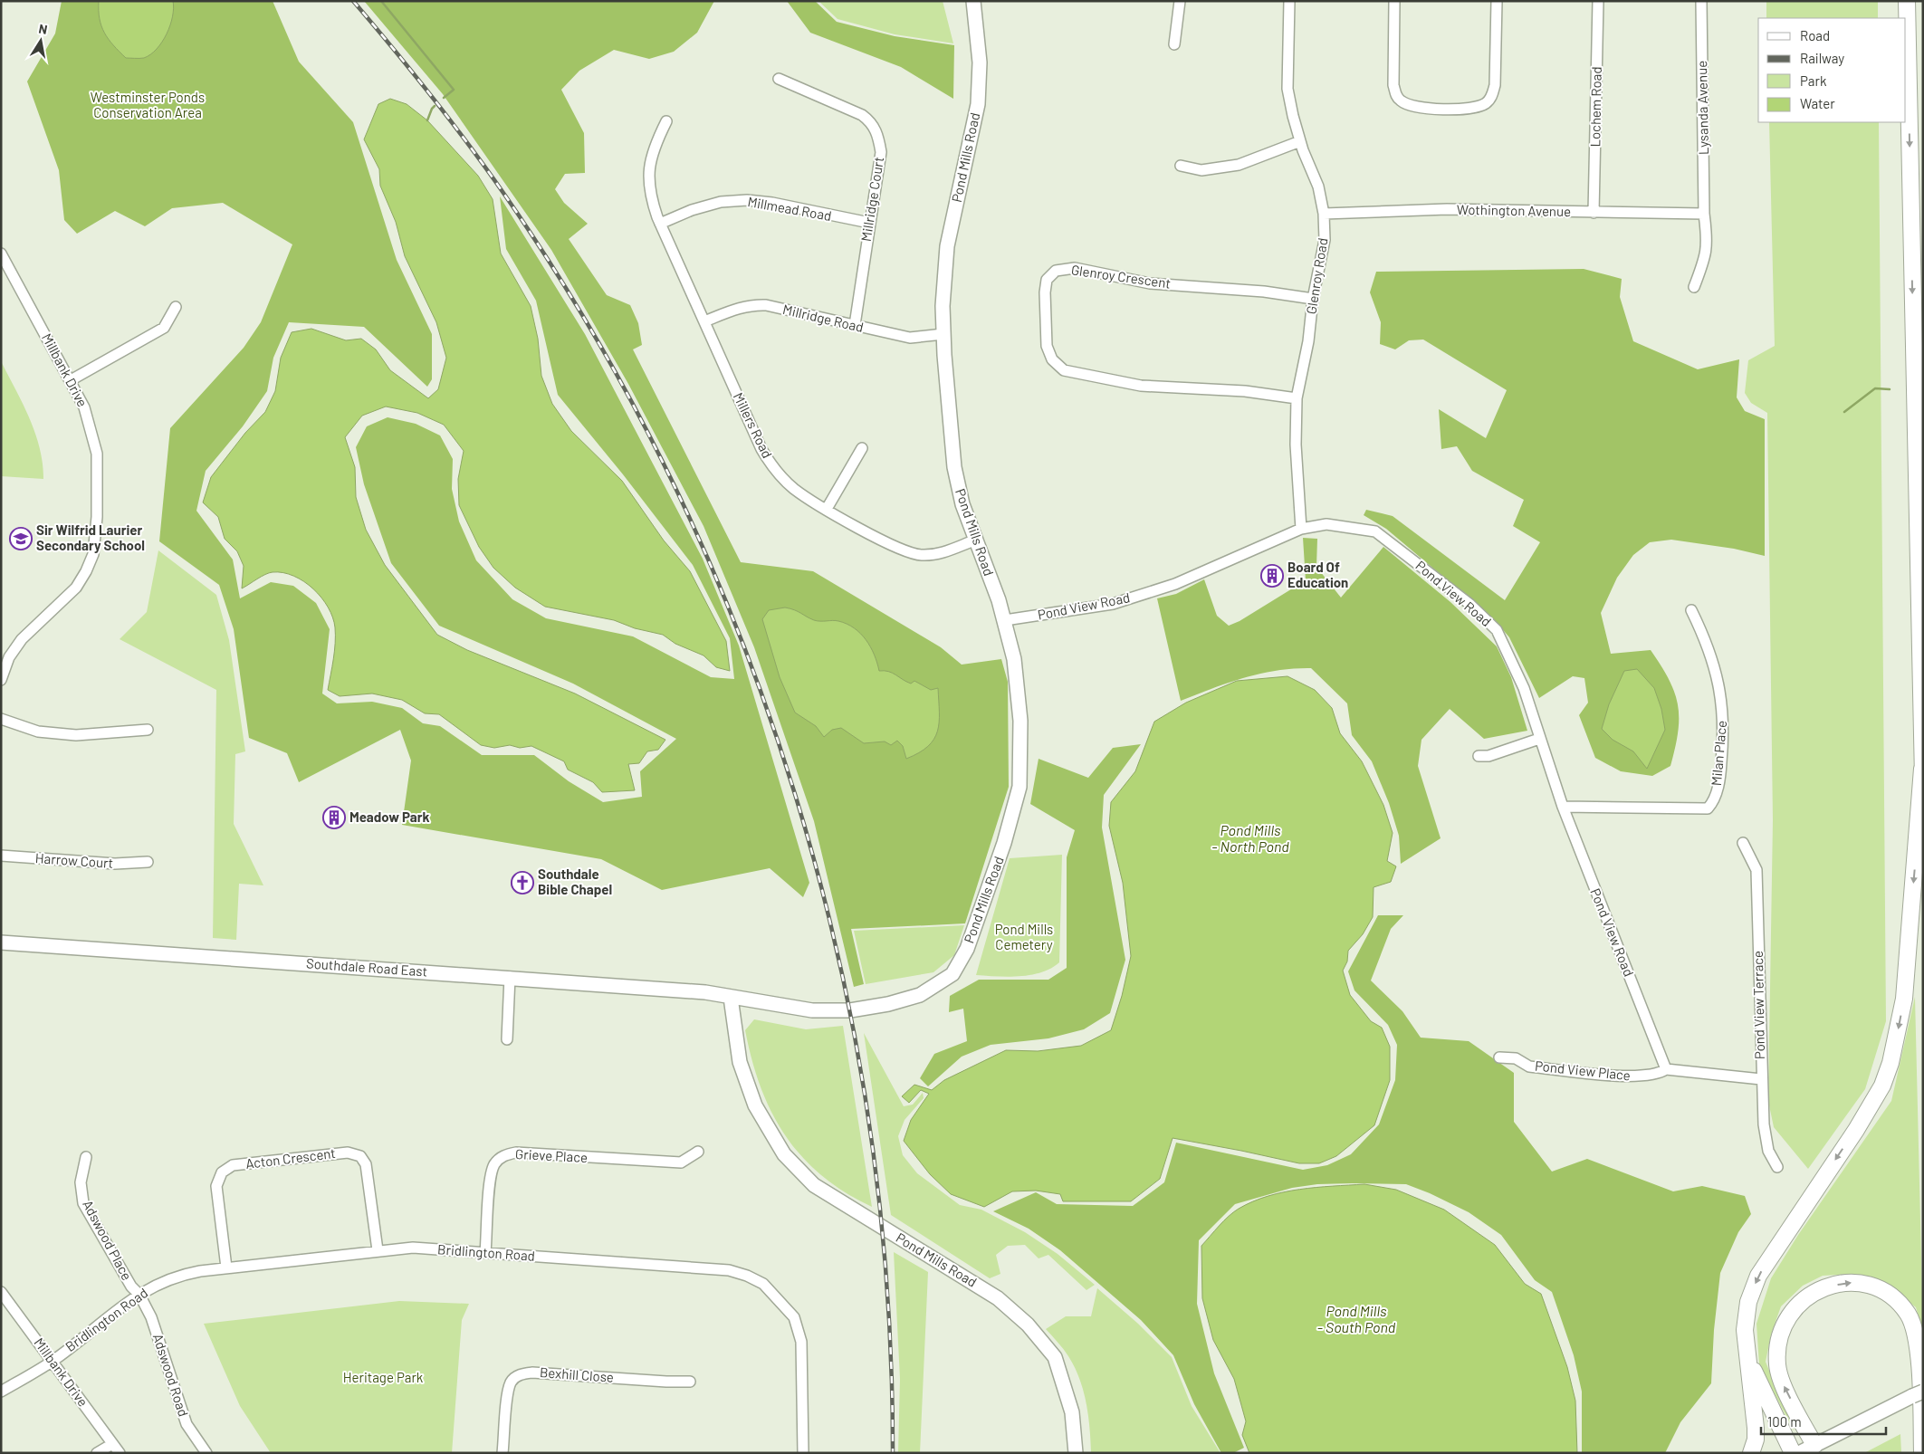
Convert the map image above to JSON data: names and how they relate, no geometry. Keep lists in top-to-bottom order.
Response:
{
  "streets": {
    "main road": ["Pond Mills Road", "Southdale Road East"],
    "street": [
      "Lochem Road",
      "Lysanda Avenue",
      "Millridge Court",
      "Millmead Road",
      "Wothington Avenue",
      "Glenroy Road",
      "Glenroy Crescent",
      "Millridge Road",
      "Millbank Drive",
      "Millers Road",
      "Pond View Road",
      "Milan Place",
      "Harrow Court",
      "Pond View Terrace",
      "Pond View Place",
      "Grieve Place",
      "Acton Crescent",
      "Adswood Place",
      "Bridlington Road",
      "Adswood Road",
      "Bexhill Close"
    ]
  },
  "crossings": [
    ["Lochem Road", "Wothington Avenue"],
    ["Lysanda Avenue", "Wothington Avenue"],
    ["Pond Mills Road", "Millridge Road"],
    ["Pond Mills Road", "Millers Road"],
    ["Pond Mills Road", "Pond View Road"],
    ["Pond Mills Road", "Southdale Road East"],
    ["Millridge Court", "Millmead Road"],
    ["Millridge Court", "Millridge Road"],
    ["Millmead Road", "Millers Road"],
    ["Wothington Avenue", "Glenroy Road"],
    ["Glenroy Road", "Glenroy Crescent"],
    ["Glenroy Road", "Pond View Road"],
    ["Millridge Road", "Millers Road"],
    ["Millbank Drive", "Bridlington Road"],
    ["Pond View Road", "Milan Place"],
    ["Pond View Road", "Pond View Place"],
    ["Grieve Place", "Bridlington Road"],
    ["Acton Crescent", "Bridlington Road"],
    ["Adswood Place", "Bridlington Road"],
    ["Adswood Place", "Adswood Road"],
    ["Bridlington Road", "Adswood Road"]
  ],
  "water": ["Pond Mills - North Pond", "Pond Mills - South Pond"],
  "parks": ["Westminster Ponds Conservation Area", "Pond Mills Cemetery", "Heritage Park"],
  "places": {
    "school or university": ["Sir Wilfrid Laurier Secondary School"],
    "building": ["Board Of Education", "Meadow Park"],
    "church": ["Southdale Bible Chapel"]
  },
  "legend": [
    "Road",
    "Railway",
    "Park",
    "Water"
  ],
  "scale_bar": "100 m",
  "north": "top"
}
